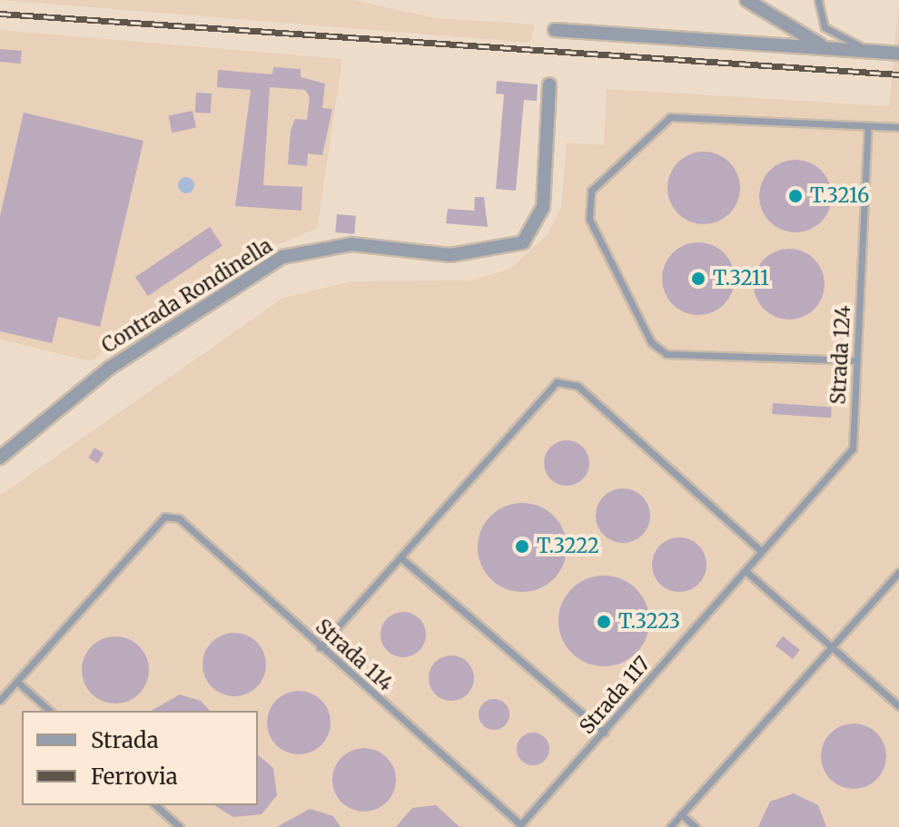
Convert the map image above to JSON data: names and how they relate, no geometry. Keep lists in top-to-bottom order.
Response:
{
  "streets": {
    "street": ["Contrada Rondinella"],
    "lane": ["Strada 124", "Strada 114", "Strada 117"]
  },
  "crossings": [
    ["Strada 124", "Strada 117"],
    ["Strada 114", "Strada 117"]
  ],
  "places": [
    "T.3216",
    "T.3211",
    "T.3222",
    "T.3223"
  ],
  "legend": ["Strada", "Ferrovia"]
}
